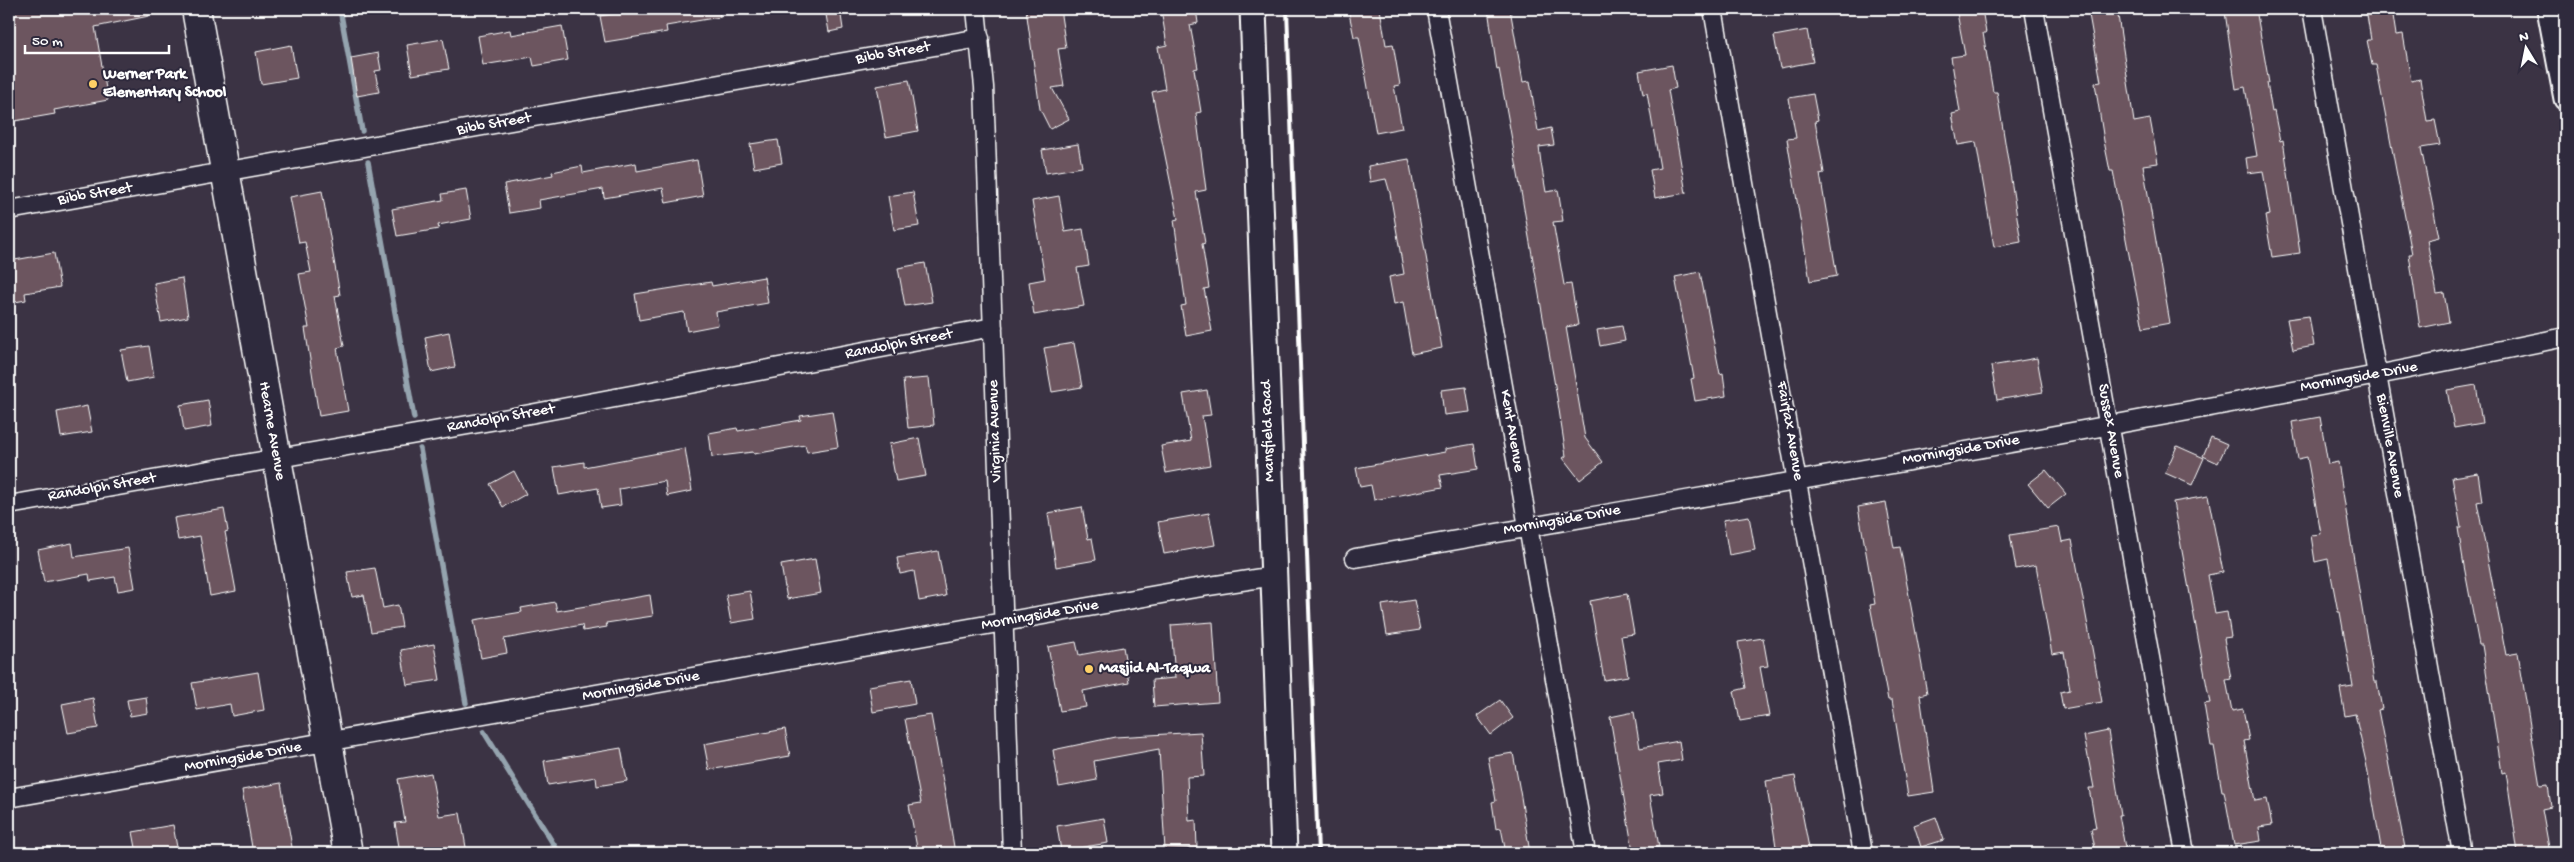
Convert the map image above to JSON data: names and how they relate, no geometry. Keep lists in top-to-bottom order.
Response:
{
  "streets": {
    "main road": ["Hearne Avenue", "Mansfield Road"],
    "street": [
      "Bibb Street",
      "Randolph Street",
      "Morningside Drive",
      "Virginia Avenue",
      "Kent Avenue",
      "Fairfax Avenue",
      "Sussex Avenue",
      "Bienville Avenue"
    ]
  },
  "crossings": [
    ["Bibb Street", "Hearne Avenue"],
    ["Bibb Street", "Virginia Avenue"],
    ["Randolph Street", "Hearne Avenue"],
    ["Randolph Street", "Virginia Avenue"],
    ["Morningside Drive", "Hearne Avenue"],
    ["Morningside Drive", "Virginia Avenue"],
    ["Morningside Drive", "Mansfield Road"],
    ["Morningside Drive", "Kent Avenue"],
    ["Morningside Drive", "Fairfax Avenue"],
    ["Morningside Drive", "Sussex Avenue"],
    ["Morningside Drive", "Bienville Avenue"]
  ],
  "places": ["Werner Park Elementary School", "Masjid Al-Taqwa"],
  "scale_bar": "50 m",
  "north": "top"
}
